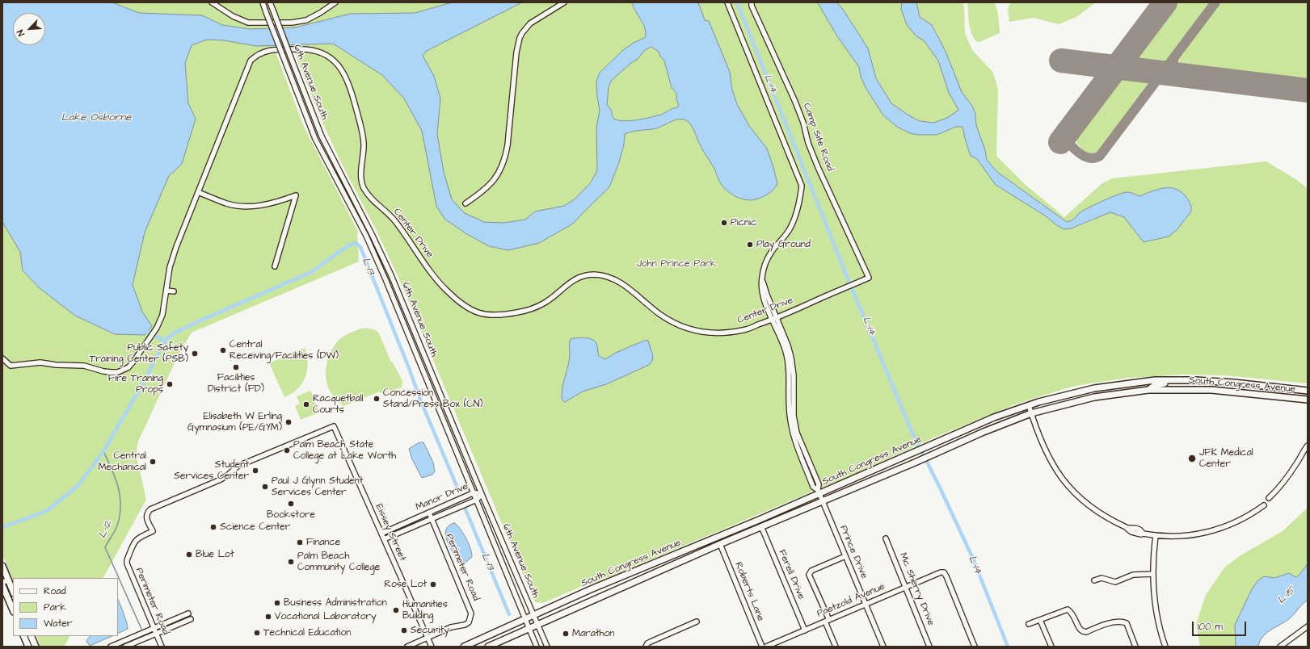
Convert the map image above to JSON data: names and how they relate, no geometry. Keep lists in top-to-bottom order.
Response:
{
  "streets": {
    "main road": ["South Congress Avenue"],
    "street": [
      "6th Avenue South",
      "Camp Site Road",
      "Center Drive",
      "Manor Drive",
      "Eissey Street",
      "Prince Drive",
      "Perimeter Road",
      "Ferell Drive",
      "Mc Sherry Drive",
      "Roberts Lane",
      "Paetzold Avenue"
    ]
  },
  "crossings": [
    ["6th Avenue South", "South Congress Avenue"],
    ["6th Avenue South", "Manor Drive"],
    ["Camp Site Road", "Center Drive"],
    ["Center Drive", "Prince Drive"],
    ["South Congress Avenue", "Prince Drive"],
    ["South Congress Avenue", "Ferell Drive"],
    ["South Congress Avenue", "Roberts Lane"],
    ["Manor Drive", "Eissey Street"],
    ["Manor Drive", "Perimeter Road"],
    ["Eissey Street", "Perimeter Road"],
    ["Prince Drive", "Paetzold Avenue"],
    ["Ferell Drive", "Paetzold Avenue"],
    ["Mc Sherry Drive", "Paetzold Avenue"]
  ],
  "water": [
    "L-14",
    "Lake Osborne",
    "L-13",
    "L-12",
    "L-15"
  ],
  "parks": ["John Prince Park"],
  "places": [
    "Picnic",
    "Play Ground",
    "Central Receiving/Facilities (DW)",
    "Public Safety Training Center (PSB)",
    "Facilities District (FD)",
    "Fire Traning Props",
    "Concession Stand/Press Box (CN)",
    "Racquetball Courts",
    "Elisabeth W Erling Gymnasium (PE/GYM)",
    "Palm Beach State College at Lake Worth",
    "JFK Medical Center",
    "Central Mechanical",
    "Student Services Center",
    "Paul J Glynn Student Services Center",
    "Bookstore",
    "Science Center",
    "Finance",
    "Blue Lot",
    "Palm Beach Community College",
    "Rose Lot",
    "Business Administration",
    "Humanities Building",
    "Vocational Laboratory",
    "Security",
    "Technical Education",
    "Marathon"
  ],
  "legend": ["Road", "Park", "Water"],
  "scale_bar": "100 m",
  "north": "bottom left"
}
